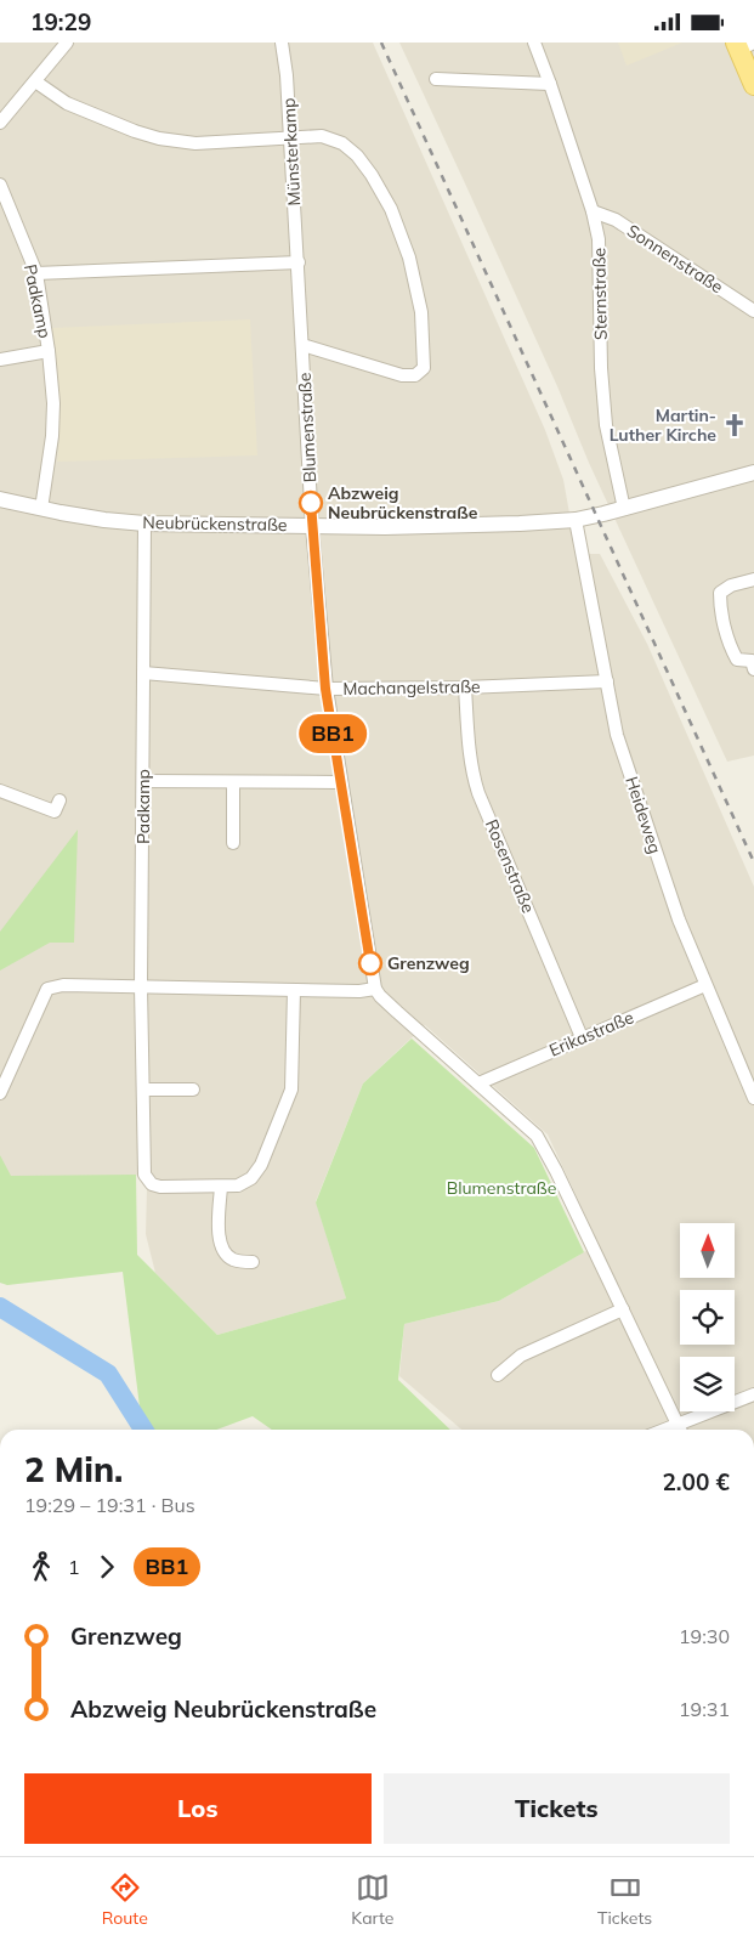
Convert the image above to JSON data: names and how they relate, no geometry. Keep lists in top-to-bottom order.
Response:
{
  "streets": {
    "street": [
      "Münsterkamp",
      "Sonnenstraße",
      "Sternstraße",
      "Padkamp",
      "Blumenstraße",
      "Neubrückenstraße",
      "Machangelstraße",
      "Heideweg",
      "Rosenstraße",
      "Erikastraße"
    ]
  },
  "crossings": [
    ["Münsterkamp", "Blumenstraße"],
    ["Sonnenstraße", "Sternstraße"],
    ["Sternstraße", "Neubrückenstraße"],
    ["Padkamp", "Neubrückenstraße"],
    ["Padkamp", "Machangelstraße"],
    ["Blumenstraße", "Neubrückenstraße"],
    ["Blumenstraße", "Machangelstraße"],
    ["Neubrückenstraße", "Heideweg"],
    ["Machangelstraße", "Heideweg"],
    ["Machangelstraße", "Rosenstraße"],
    ["Heideweg", "Erikastraße"],
    ["Rosenstraße", "Erikastraße"]
  ],
  "parks": ["Blumenstraße"],
  "places": {
    "church": ["Martin- Luther Kirche"],
    "other": ["Abzweig Neubrückenstraße", "Grenzweg"]
  },
  "lines": ["bus line BB1"],
  "north": "top",
  "page": {
    "status": "19:29",
    "on_map": "BB1",
    "heading": ["2 Min.", "19:29 – 19:31 · Bus", "2.00 €"],
    "legs": ["1", "BB1"],
    "list": [
      {
        "name": "Grenzweg",
        "value": "19:30"
      },
      {
        "name": "Abzweig Neubrückenstraße",
        "value": "19:31"
      }
    ],
    "buttons": ["Los", "Tickets"],
    "tabs": ["Route", "Karte", "Tickets"]
  }
}
